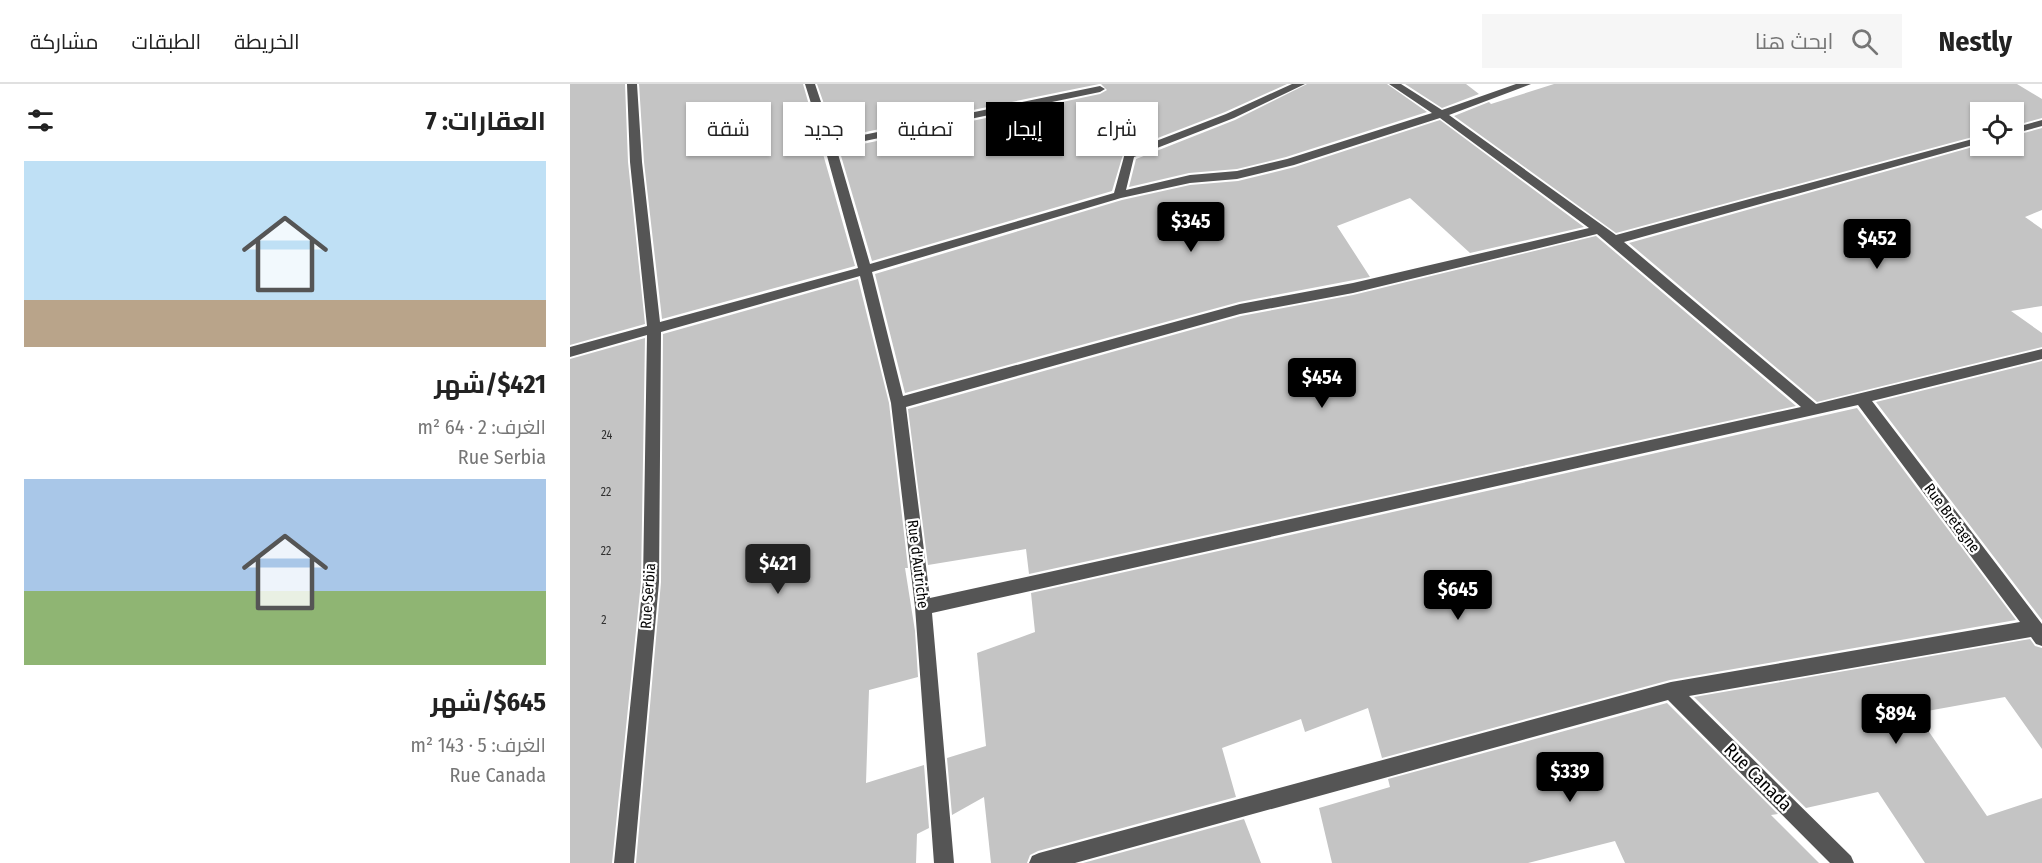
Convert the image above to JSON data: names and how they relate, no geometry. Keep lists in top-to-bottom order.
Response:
{
  "streets": {
    "street": [
      "Rue Bretagne",
      "Rue d'Autriche",
      "Rue Serbia",
      "Rue Canada"
    ]
  },
  "house_numbers": [
    "24",
    "22",
    "22",
    "2"
  ],
  "page": {
    "header": "Nestly",
    "search": "ابحث هنا",
    "nav": ["الخريطة", "الطبقات", "مشاركة"],
    "heading": "العقارات: 7",
    "chip": [
      "شراء",
      "إيجار",
      "تصفية",
      "جديد",
      "شقة"
    ],
    "list": [
      {
        "name": "$421/شهر",
        "note": "الغرف: 2 · 64 m² · Rue Serbia"
      },
      {
        "name": "$645/شهر",
        "note": "الغرف: 5 · 143 m² · Rue Canada"
      }
    ],
    "price": [
      "$345",
      "$452",
      "$454",
      "$421",
      "$645",
      "$894",
      "$339"
    ]
  }
}
